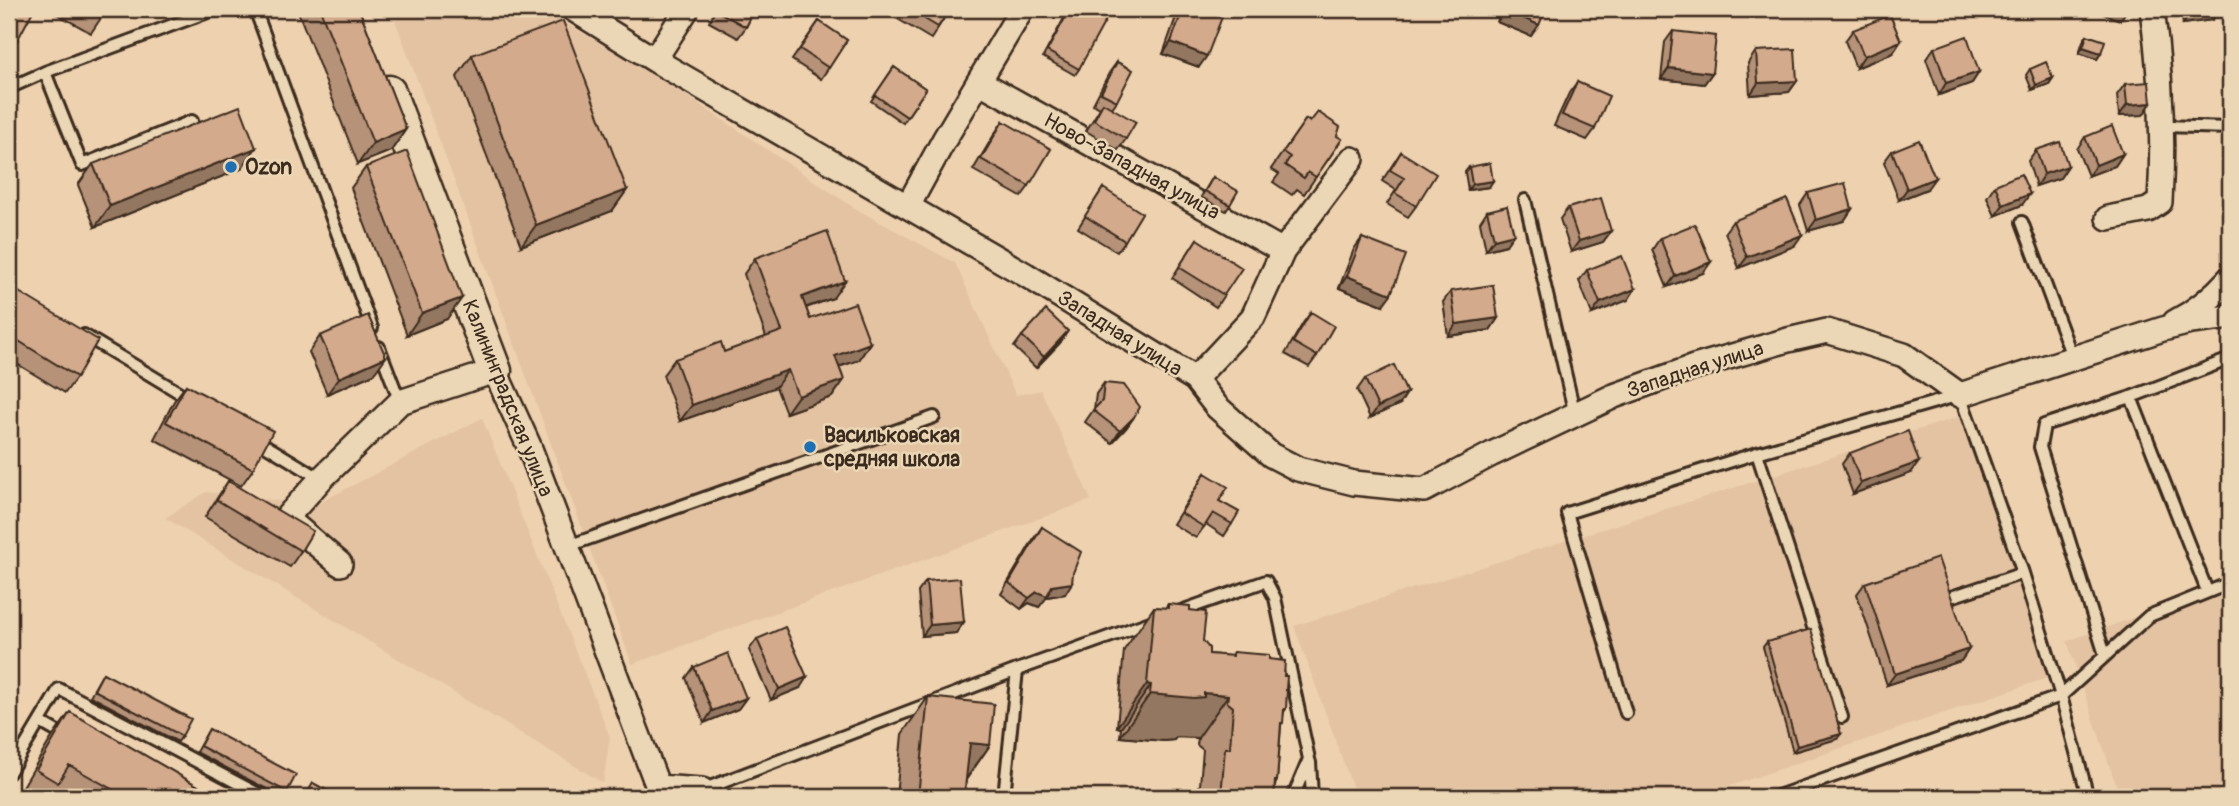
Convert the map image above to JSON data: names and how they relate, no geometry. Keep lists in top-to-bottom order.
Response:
{
  "streets": {
    "street": ["Ново-Западная улица", "Западная улица", "Калининградская улица"]
  },
  "places": ["Ozon", "Васильковская средняя школа"]
}
